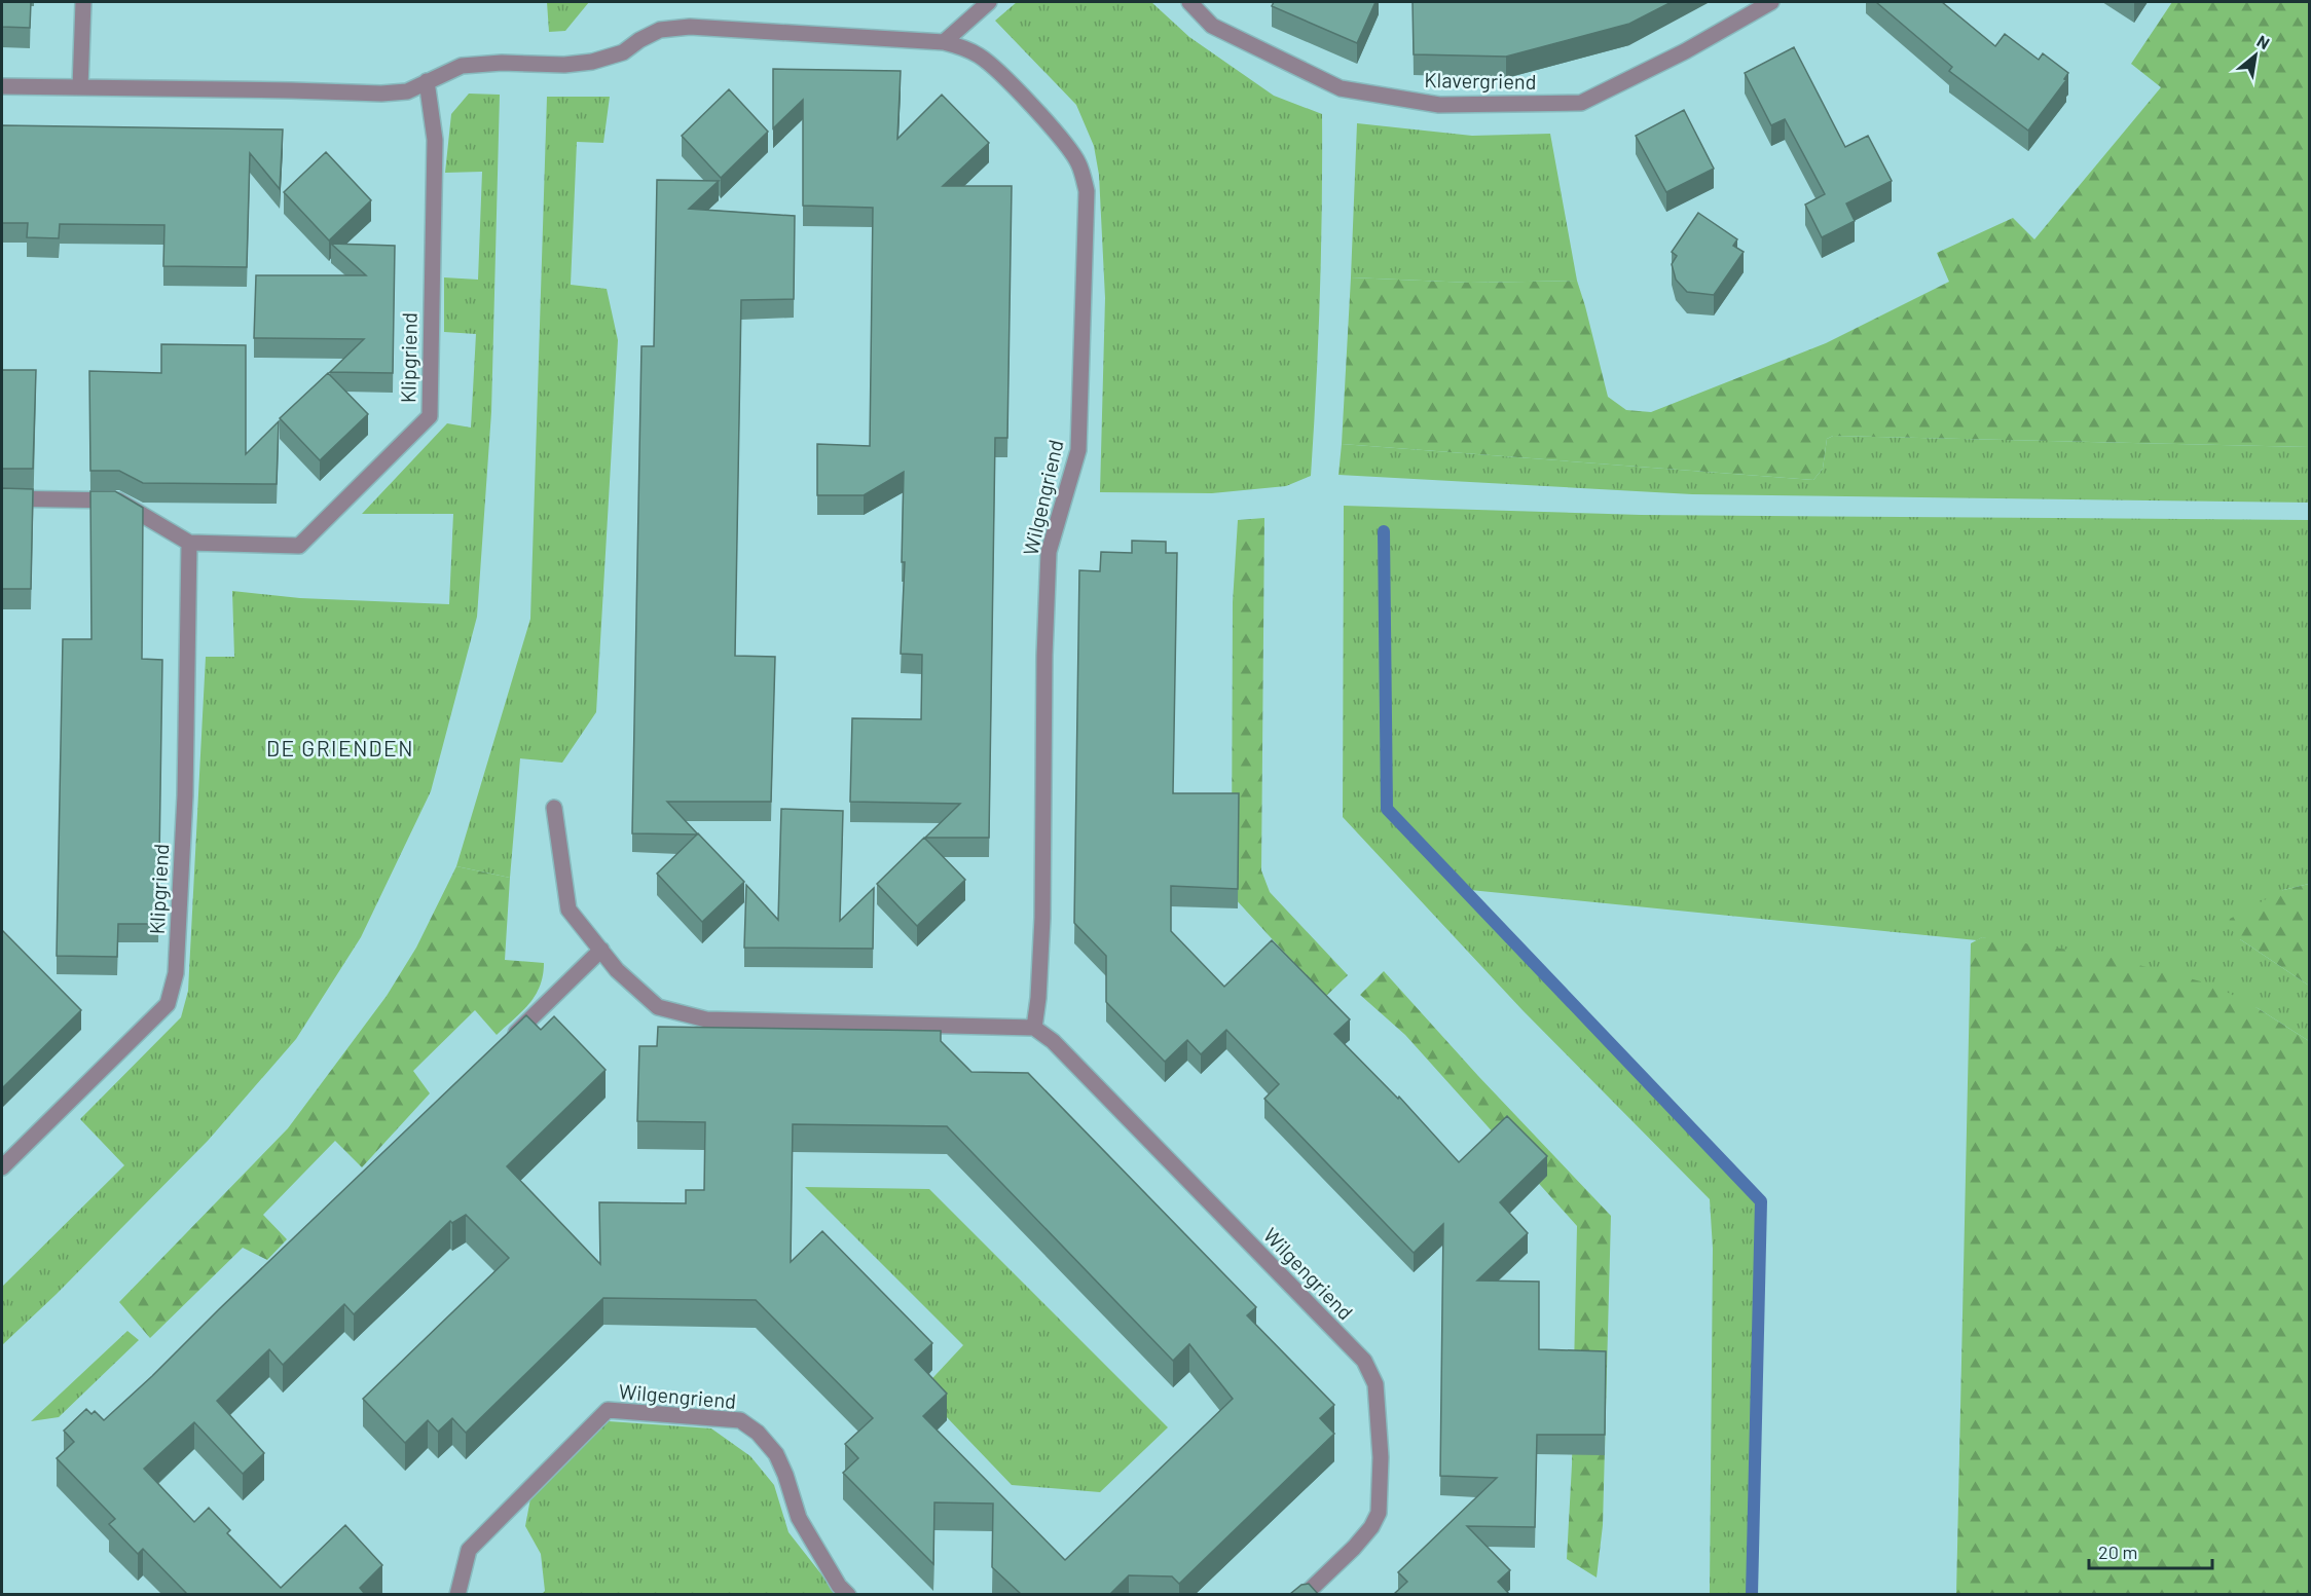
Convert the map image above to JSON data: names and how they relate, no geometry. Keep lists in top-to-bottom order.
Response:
{
  "streets": {
    "street": ["Klavergriend", "Klipgriend", "Wilgengriend"]
  },
  "crossings": [
    ["Klipgriend", "Wilgengriend"]
  ],
  "districts": ["DE GRIENDEN"],
  "scale_bar": "20 m",
  "north": "top right"
}
